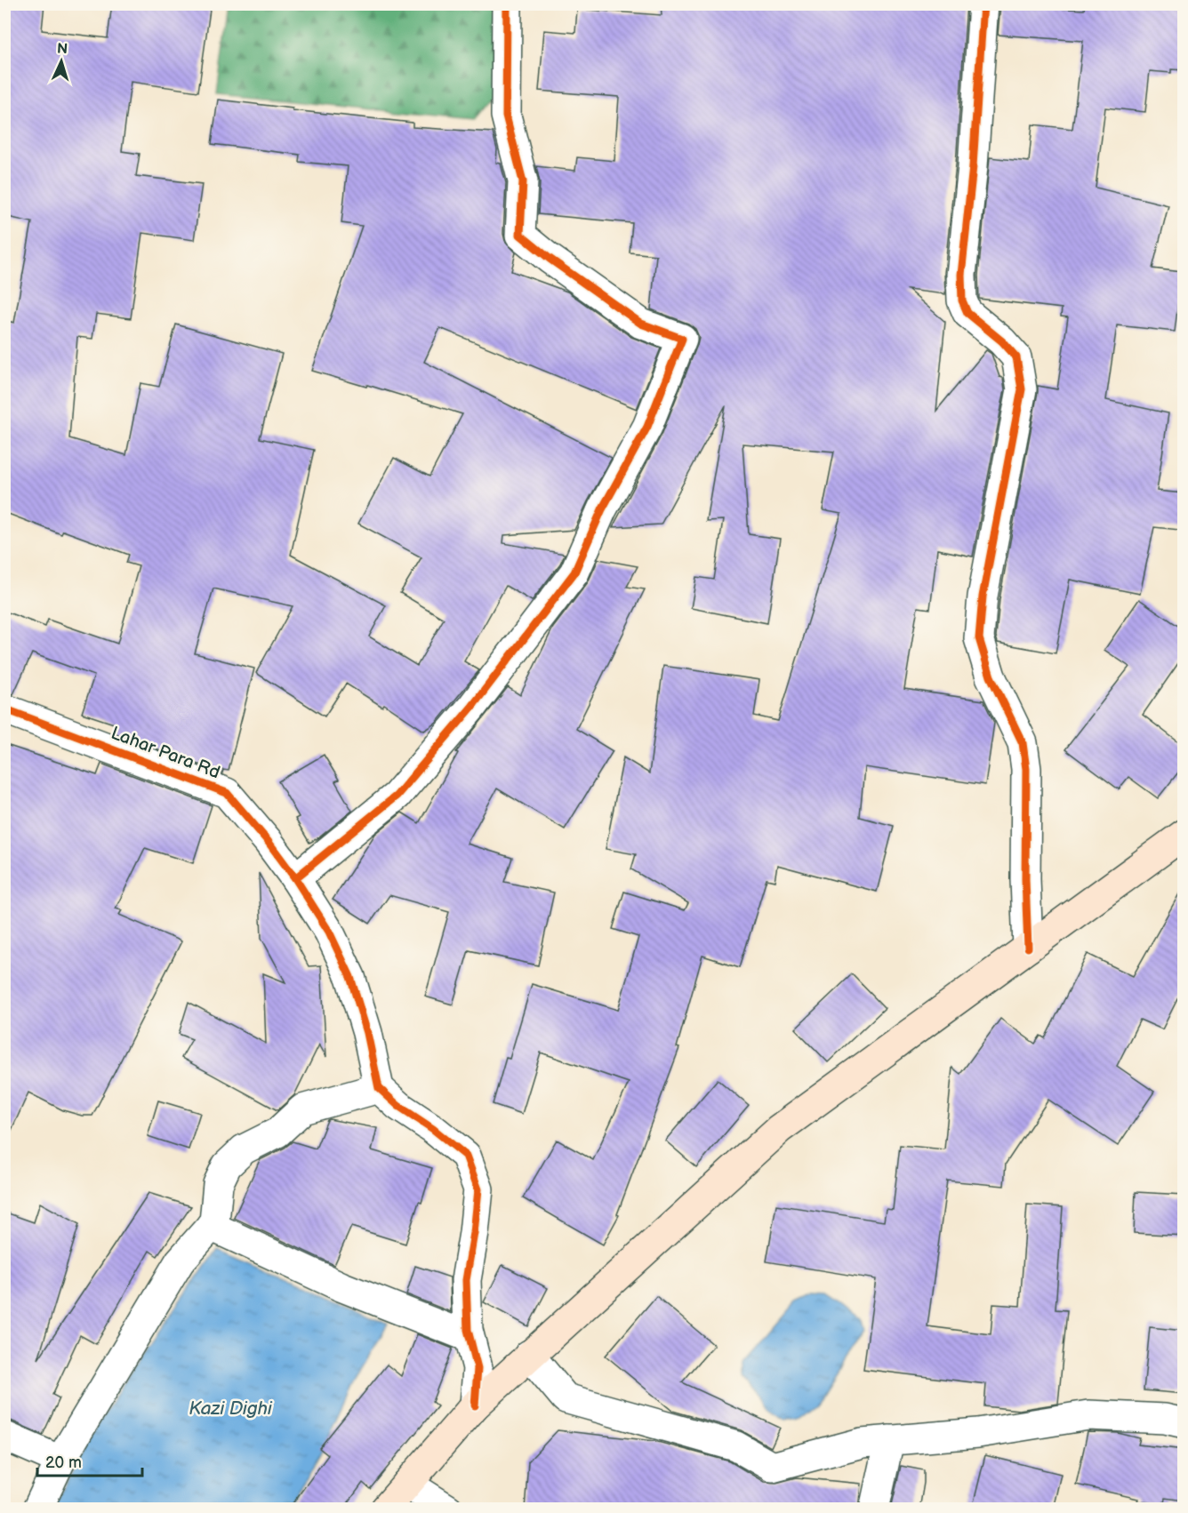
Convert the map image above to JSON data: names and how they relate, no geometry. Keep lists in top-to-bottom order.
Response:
{
  "streets": {
    "street": ["Lahar Para Rd"]
  },
  "water": ["Kazi Dighi"],
  "scale_bar": "20 m",
  "north": "top"
}
